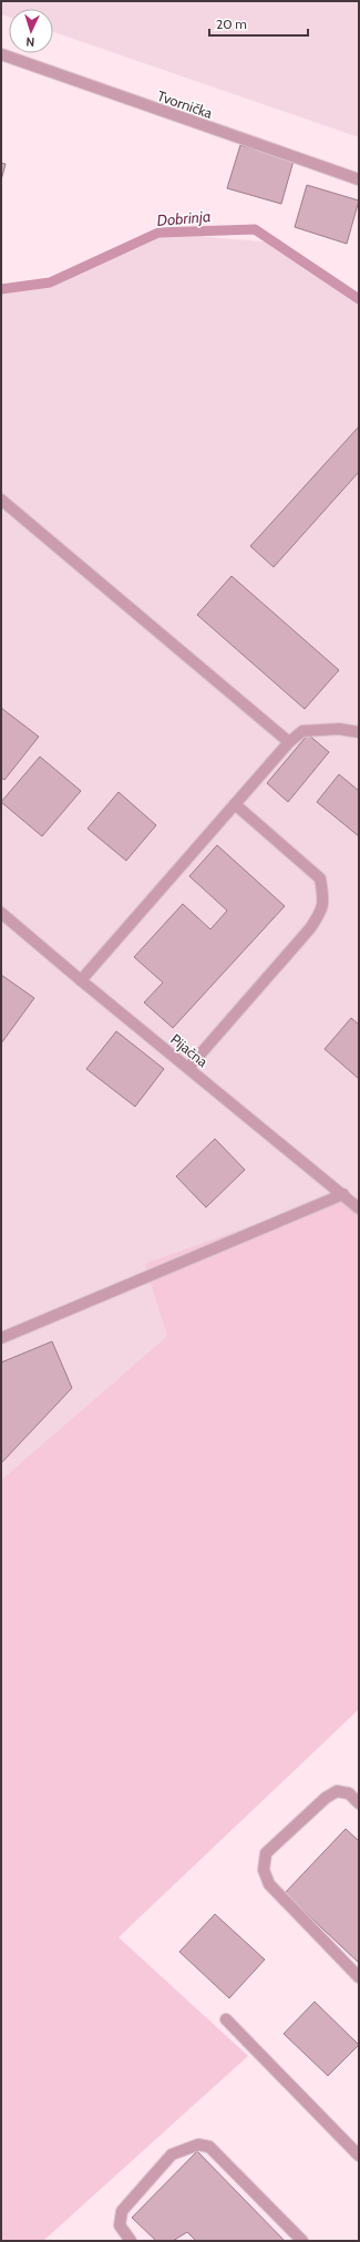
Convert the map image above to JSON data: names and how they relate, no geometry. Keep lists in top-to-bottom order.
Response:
{
  "streets": {
    "street": ["Tvornička", "Pijačna"]
  },
  "water": ["Dobrinja"],
  "scale_bar": "20 m",
  "north": "bottom"
}
